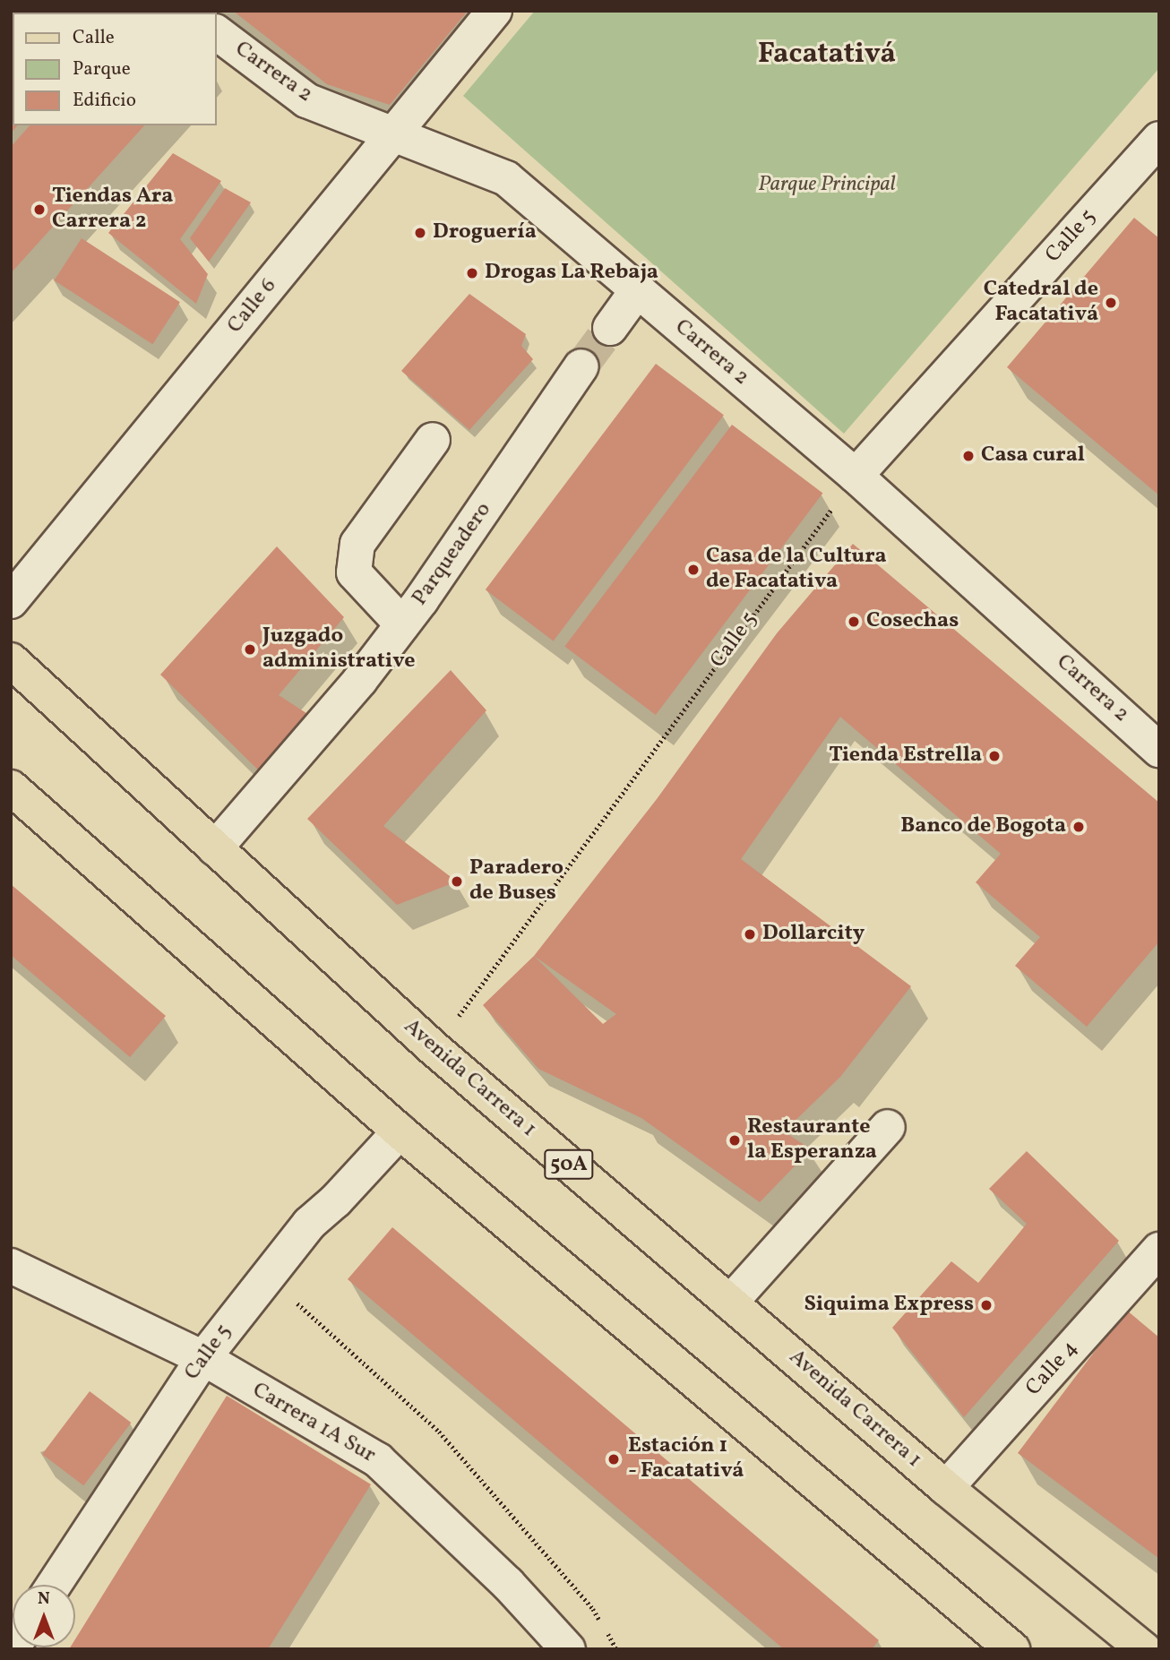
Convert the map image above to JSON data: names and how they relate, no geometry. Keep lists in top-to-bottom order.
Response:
{
  "streets": {
    "main road": ["Avenida Carrera 1", "50A"],
    "street": [
      "Carrera 2",
      "Calle 5",
      "Calle 6",
      "Parqueadero",
      "Calle 4",
      "Carrera 1A Sur"
    ]
  },
  "crossings": [
    ["Carrera 2", "Calle 5"],
    ["Carrera 2", "Calle 6"],
    ["Calle 5", "Avenida Carrera 1"],
    ["Calle 5", "Carrera 1A Sur"],
    ["Parqueadero", "Avenida Carrera 1"],
    ["Avenida Carrera 1", "Calle 4"]
  ],
  "districts": ["Facatativá"],
  "parks": ["Parque Principal"],
  "places": [
    "Tiendas Ara Carrera 2",
    "Droguería",
    "Drogas La Rebaja",
    "Catedral de Facatativá",
    "Casa cural",
    "Casa de la Cultura de Facatativa",
    "Cosechas",
    "Juzgado administrative",
    "Tienda Estrella",
    "Banco de Bogota",
    "Paradero de Buses",
    "Dollarcity",
    "Restaurante la Esperanza",
    "Siquima Express",
    "Estación 1 - Facatativá"
  ],
  "legend": ["Calle", "Parque", "Edificio"],
  "north": "top"
}
